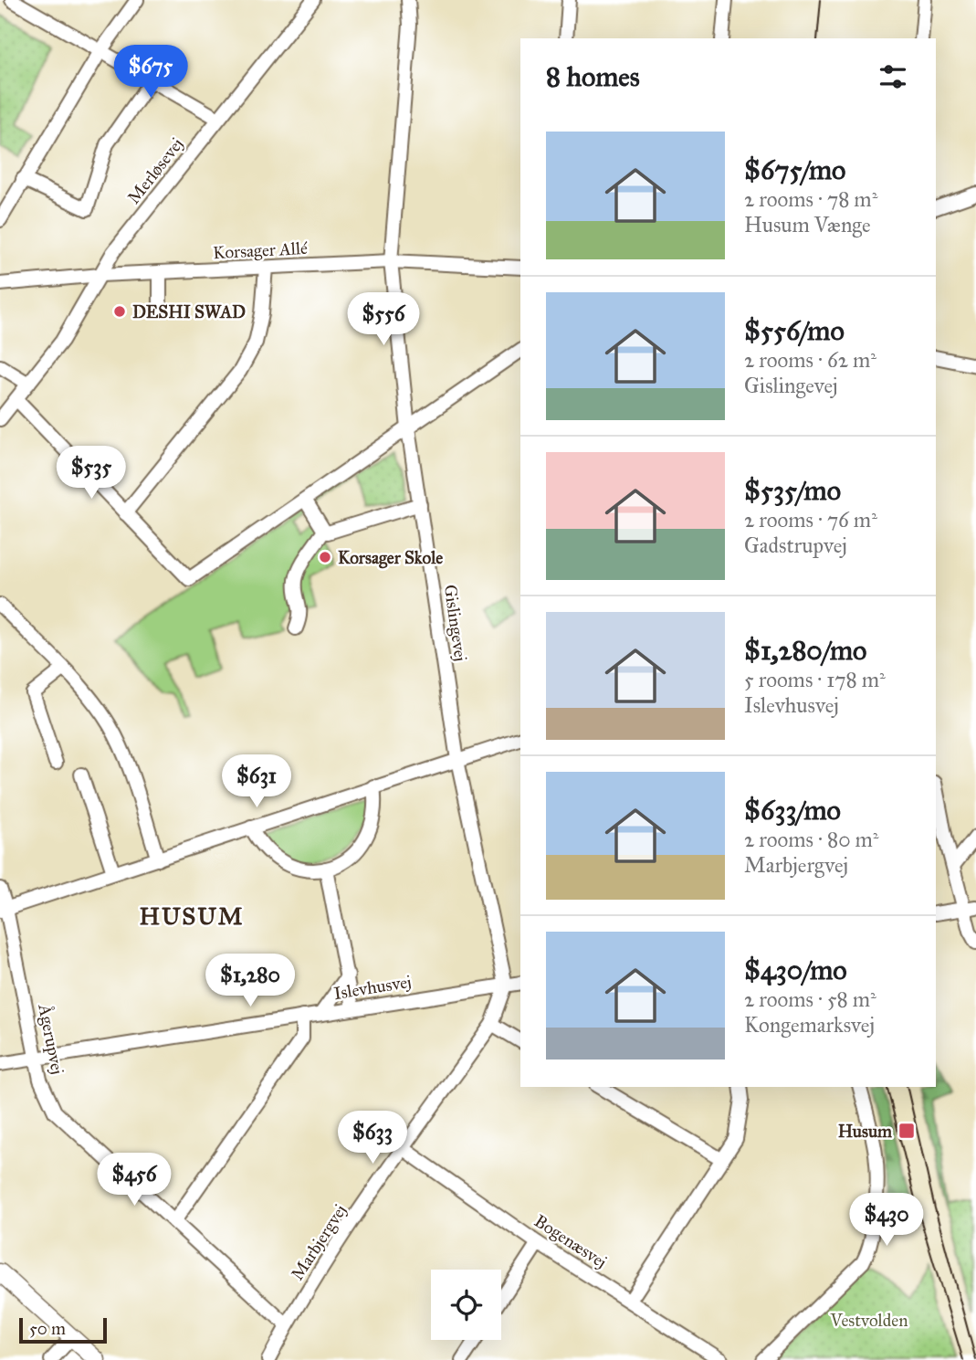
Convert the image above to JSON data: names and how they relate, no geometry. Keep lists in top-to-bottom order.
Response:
{
  "streets": {
    "street": [
      "Merløsevej",
      "Korsager Allé",
      "Gislingevej",
      "Islevhusvej",
      "Ågerupvej",
      "Bogenæsvej",
      "Marbjergvej"
    ]
  },
  "crossings": [
    ["Merløsevej", "Korsager Allé"],
    ["Korsager Allé", "Gislingevej"],
    ["Gislingevej", "Islevhusvej"],
    ["Gislingevej", "Marbjergvej"],
    ["Islevhusvej", "Ågerupvej"],
    ["Islevhusvej", "Marbjergvej"],
    ["Ågerupvej", "Marbjergvej"],
    ["Bogenæsvej", "Marbjergvej"]
  ],
  "districts": ["HUSUM"],
  "parks": ["Vestvolden"],
  "places": {
    "other": ["DESHI SWAD", "Korsager Skole"],
    "transit": ["Husum"]
  },
  "scale_bar": "50 m",
  "page": {
    "heading": "8 homes",
    "price": [
      "$675",
      "$556",
      "$535",
      "$631",
      "$1,280",
      "$633",
      "$456",
      "$430"
    ],
    "list": [
      {
        "name": "$675/mo",
        "note": "2 rooms · 78 m² · Husum Vænge"
      },
      {
        "name": "$556/mo",
        "note": "2 rooms · 62 m² · Gislingevej"
      },
      {
        "name": "$535/mo",
        "note": "2 rooms · 76 m² · Gadstrupvej"
      },
      {
        "name": "$1,280/mo",
        "note": "5 rooms · 178 m² · Islevhusvej"
      },
      {
        "name": "$633/mo",
        "note": "2 rooms · 80 m² · Marbjergvej"
      },
      {
        "name": "$430/mo",
        "note": "2 rooms · 58 m² · Kongemarksvej"
      }
    ],
    "scale": "50 m"
  }
}
